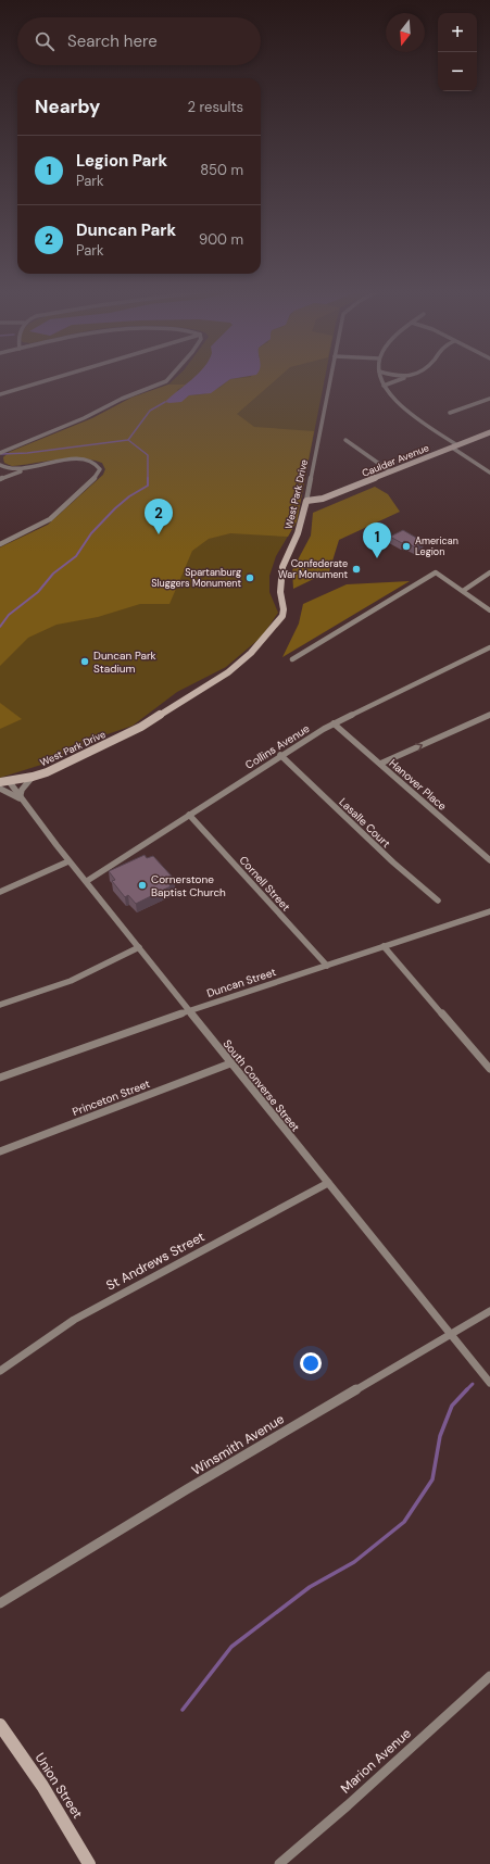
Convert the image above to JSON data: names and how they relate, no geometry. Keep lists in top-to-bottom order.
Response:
{
  "streets": {
    "street": [
      "Caulder Avenue",
      "West Park Drive",
      "Collins Avenue",
      "Hanover Place",
      "Lasalle Court",
      "Cornell Street",
      "Duncan Street",
      "South Converse Street",
      "Princeton Street",
      "St Andrews Street",
      "Winsmith Avenue",
      "Marion Avenue",
      "Union Street"
    ]
  },
  "crossings": [
    ["Caulder Avenue", "West Park Drive"],
    ["West Park Drive", "South Converse Street"],
    ["Collins Avenue", "Hanover Place"],
    ["Collins Avenue", "Lasalle Court"],
    ["Collins Avenue", "Cornell Street"],
    ["Collins Avenue", "South Converse Street"],
    ["Cornell Street", "Duncan Street"],
    ["Duncan Street", "South Converse Street"],
    ["South Converse Street", "Princeton Street"],
    ["South Converse Street", "St Andrews Street"],
    ["South Converse Street", "Winsmith Avenue"]
  ],
  "places": [
    "American Legion",
    "Confederate War Monument",
    "Spartanburg Sluggers Monument",
    "Duncan Park Stadium",
    "Cornerstone Baptist Church"
  ],
  "north": "bottom",
  "page": {
    "map_buttons": ["+", "−"],
    "search": "Search here",
    "heading": ["Nearby", "2 results"],
    "list": [
      {
        "mark": "1",
        "name": "Legion Park",
        "note": "Park",
        "value": "850 m"
      },
      {
        "mark": "2",
        "name": "Duncan Park",
        "note": "Park",
        "value": "900 m"
      }
    ],
    "pins": ["2", "1"]
  }
}
